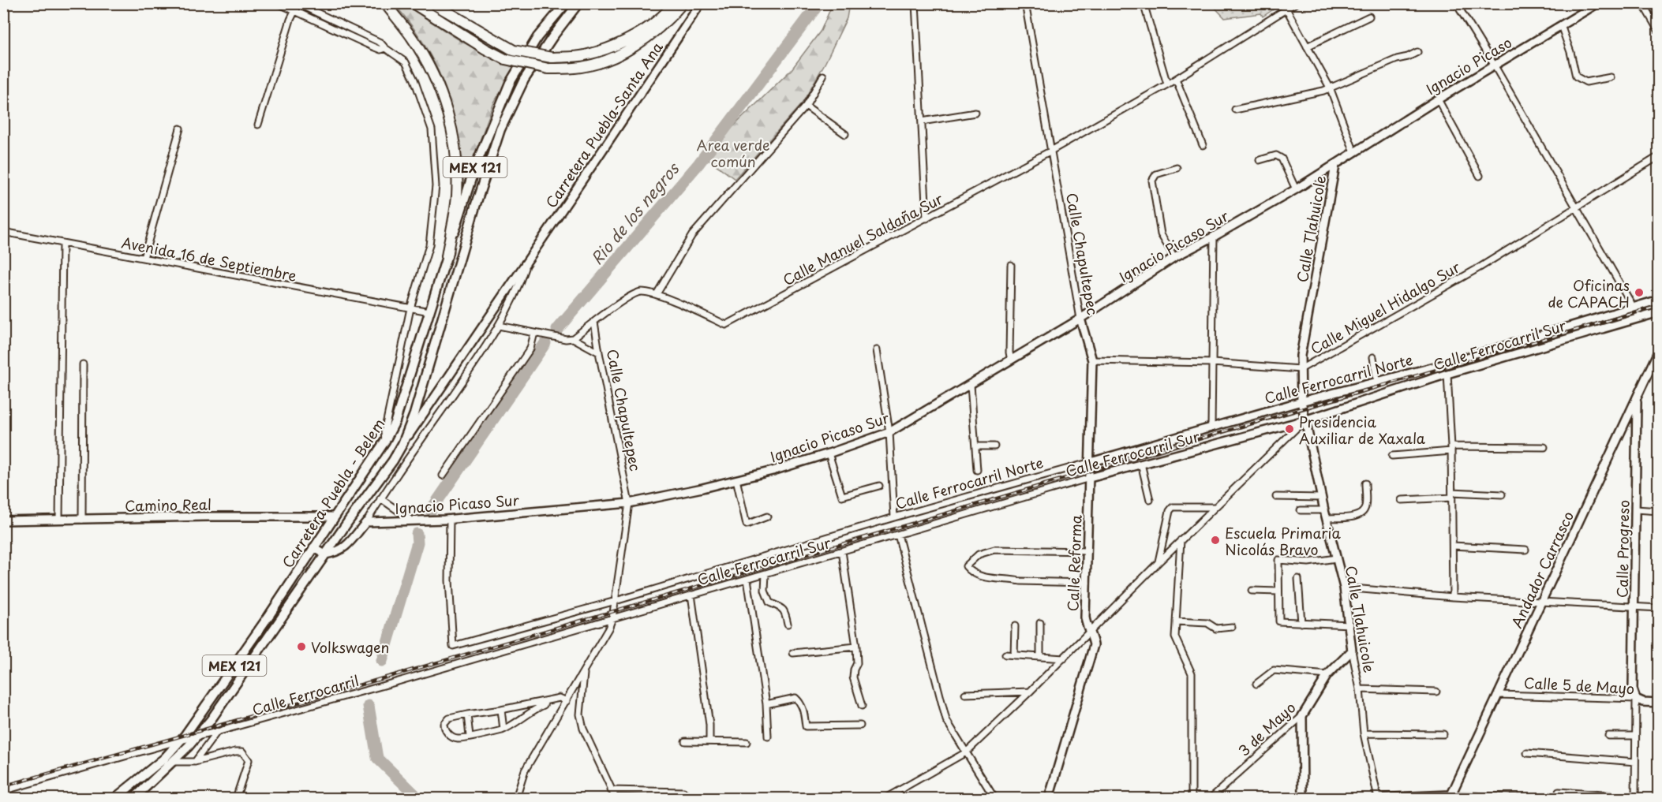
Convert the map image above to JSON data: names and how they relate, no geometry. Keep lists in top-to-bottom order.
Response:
{
  "streets": {
    "main road": [
      "Ignacio Picaso",
      "Carretera Puebla-Santa Ana",
      "MEX 121",
      "Calle Tlahuicole",
      "Ignacio Picaso Sur",
      "Calle Chapultepec",
      "Calle Ferrocarril Sur",
      "Calle Ferrocarril Norte",
      "Carretera Puebla - Belem",
      "Camino Real",
      "Calle Progreso",
      "Calle Reforma",
      "Andador Carrasco",
      "Calle 5 de Mayo",
      "3 de Mayo"
    ],
    "street": [
      "Calle Manuel Saldaña Sur",
      "Avenida 16 de Septiembre",
      "Calle Miguel Hidalgo Sur",
      "Calle Ferrocarril"
    ]
  },
  "crossings": [
    ["Ignacio Picaso", "Ignacio Picaso Sur"],
    ["Carretera Puebla-Santa Ana", "Carretera Puebla - Belem"],
    ["Calle Tlahuicole", "Ignacio Picaso Sur"],
    ["Calle Tlahuicole", "Calle Miguel Hidalgo Sur"],
    ["Calle Tlahuicole", "Calle Ferrocarril Sur"],
    ["Calle Tlahuicole", "Calle Ferrocarril Norte"],
    ["Calle Tlahuicole", "3 de Mayo"],
    ["Calle Manuel Saldaña Sur", "Calle Chapultepec"],
    ["Ignacio Picaso Sur", "Calle Chapultepec"],
    ["Calle Chapultepec", "Calle Miguel Hidalgo Sur"],
    ["Calle Chapultepec", "Calle Ferrocarril Sur"],
    ["Calle Chapultepec", "Calle Ferrocarril Norte"],
    ["Calle Chapultepec", "Calle Reforma"],
    ["Calle Chapultepec", "Calle Ferrocarril"],
    ["Avenida 16 de Septiembre", "Carretera Puebla - Belem"],
    ["Calle Ferrocarril Sur", "Calle Reforma"],
    ["Calle Ferrocarril Sur", "Calle Ferrocarril"],
    ["Calle Ferrocarril Norte", "Calle Reforma"],
    ["Carretera Puebla - Belem", "Camino Real"],
    ["Carretera Puebla - Belem", "Calle Ferrocarril"],
    ["Calle Progreso", "Andador Carrasco"],
    ["Calle Progreso", "Calle 5 de Mayo"],
    ["Andador Carrasco", "Calle 5 de Mayo"]
  ],
  "water": ["Rio de los negros"],
  "parks": ["Area verde común"],
  "places": [
    "Oficinas de CAPACH",
    "Presidencia Auxiliar de Xaxala",
    "Escuela Primaria Nicolás Bravo",
    "Volkswagen"
  ]
}
